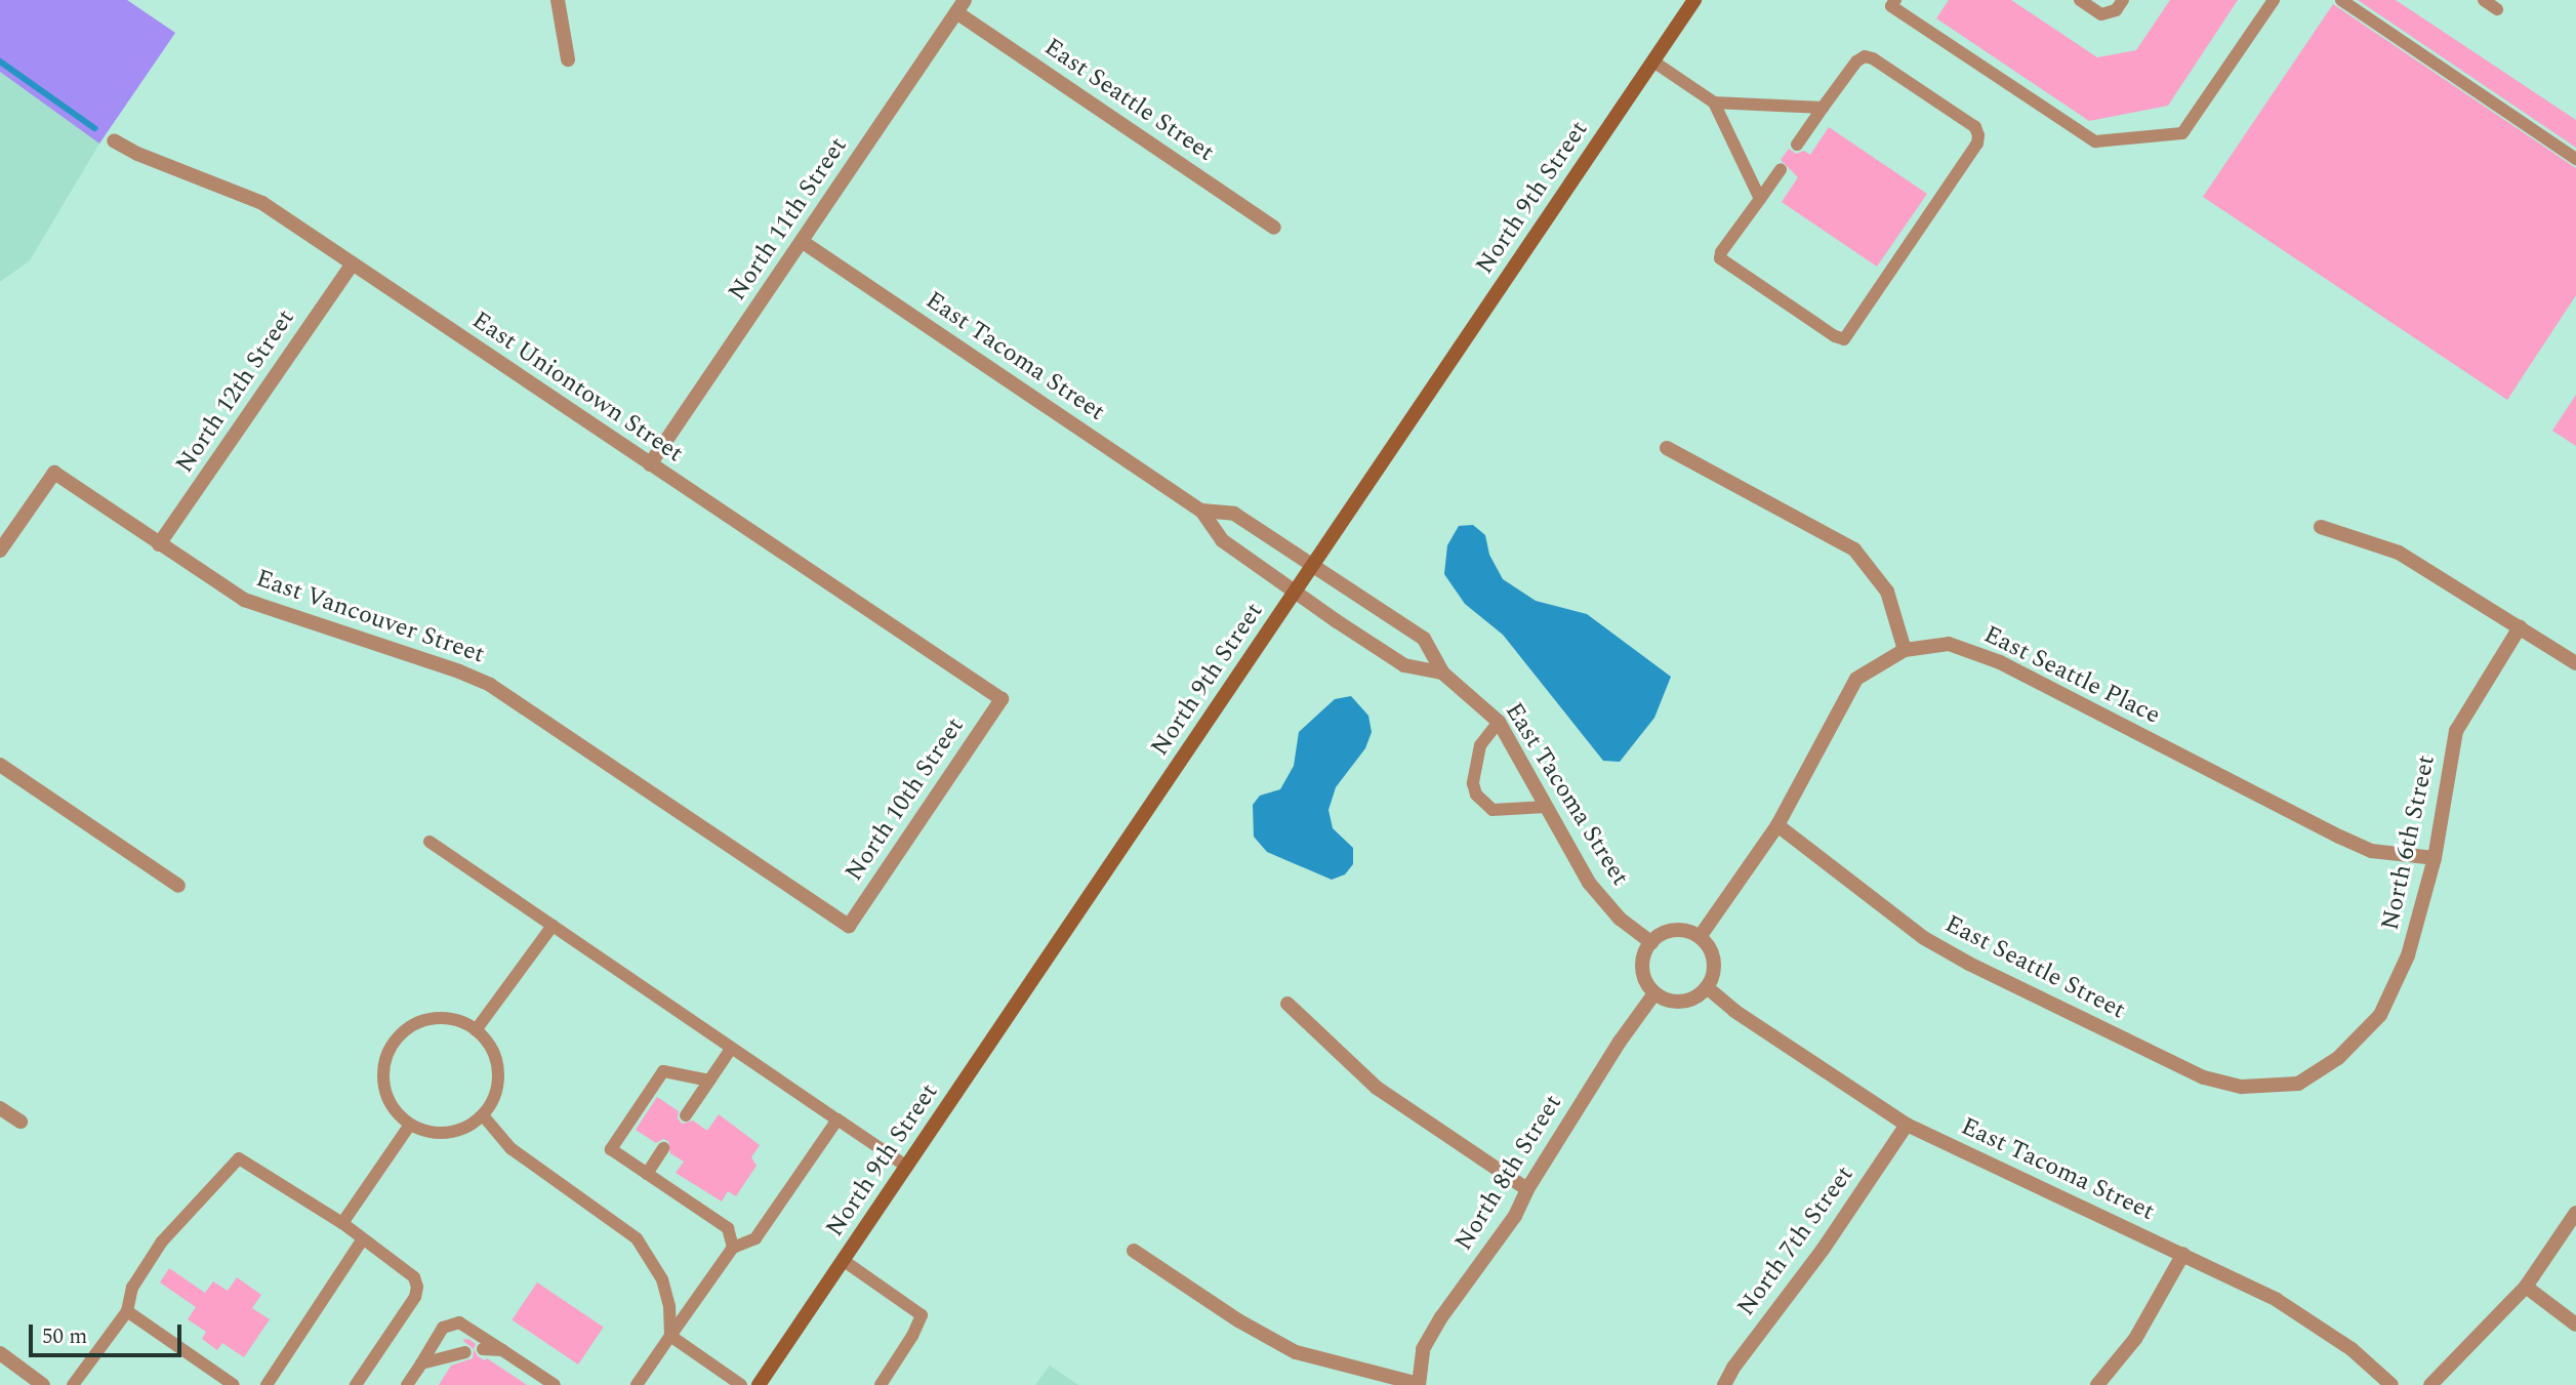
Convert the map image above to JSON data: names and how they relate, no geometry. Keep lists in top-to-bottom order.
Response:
{
  "streets": {
    "main road": ["North 9th Street"],
    "street": [
      "East Seattle Street",
      "North 11th Street",
      "East Tacoma Street",
      "East Uniontown Street",
      "North 12th Street",
      "East Vancouver Street",
      "East Seattle Place",
      "North 10th Street",
      "North 6th Street",
      "North 8th Street",
      "North 7th Street"
    ]
  },
  "crossings": [
    ["East Seattle Street", "North 11th Street"],
    ["East Seattle Street", "North 6th Street"],
    ["North 9th Street", "East Tacoma Street"],
    ["North 11th Street", "East Tacoma Street"],
    ["North 11th Street", "East Uniontown Street"],
    ["East Tacoma Street", "North 8th Street"],
    ["East Tacoma Street", "North 7th Street"],
    ["East Uniontown Street", "North 12th Street"],
    ["East Uniontown Street", "North 10th Street"],
    ["North 12th Street", "East Vancouver Street"],
    ["East Vancouver Street", "North 10th Street"],
    ["East Seattle Place", "North 6th Street"]
  ],
  "scale_bar": "50 m"
}
